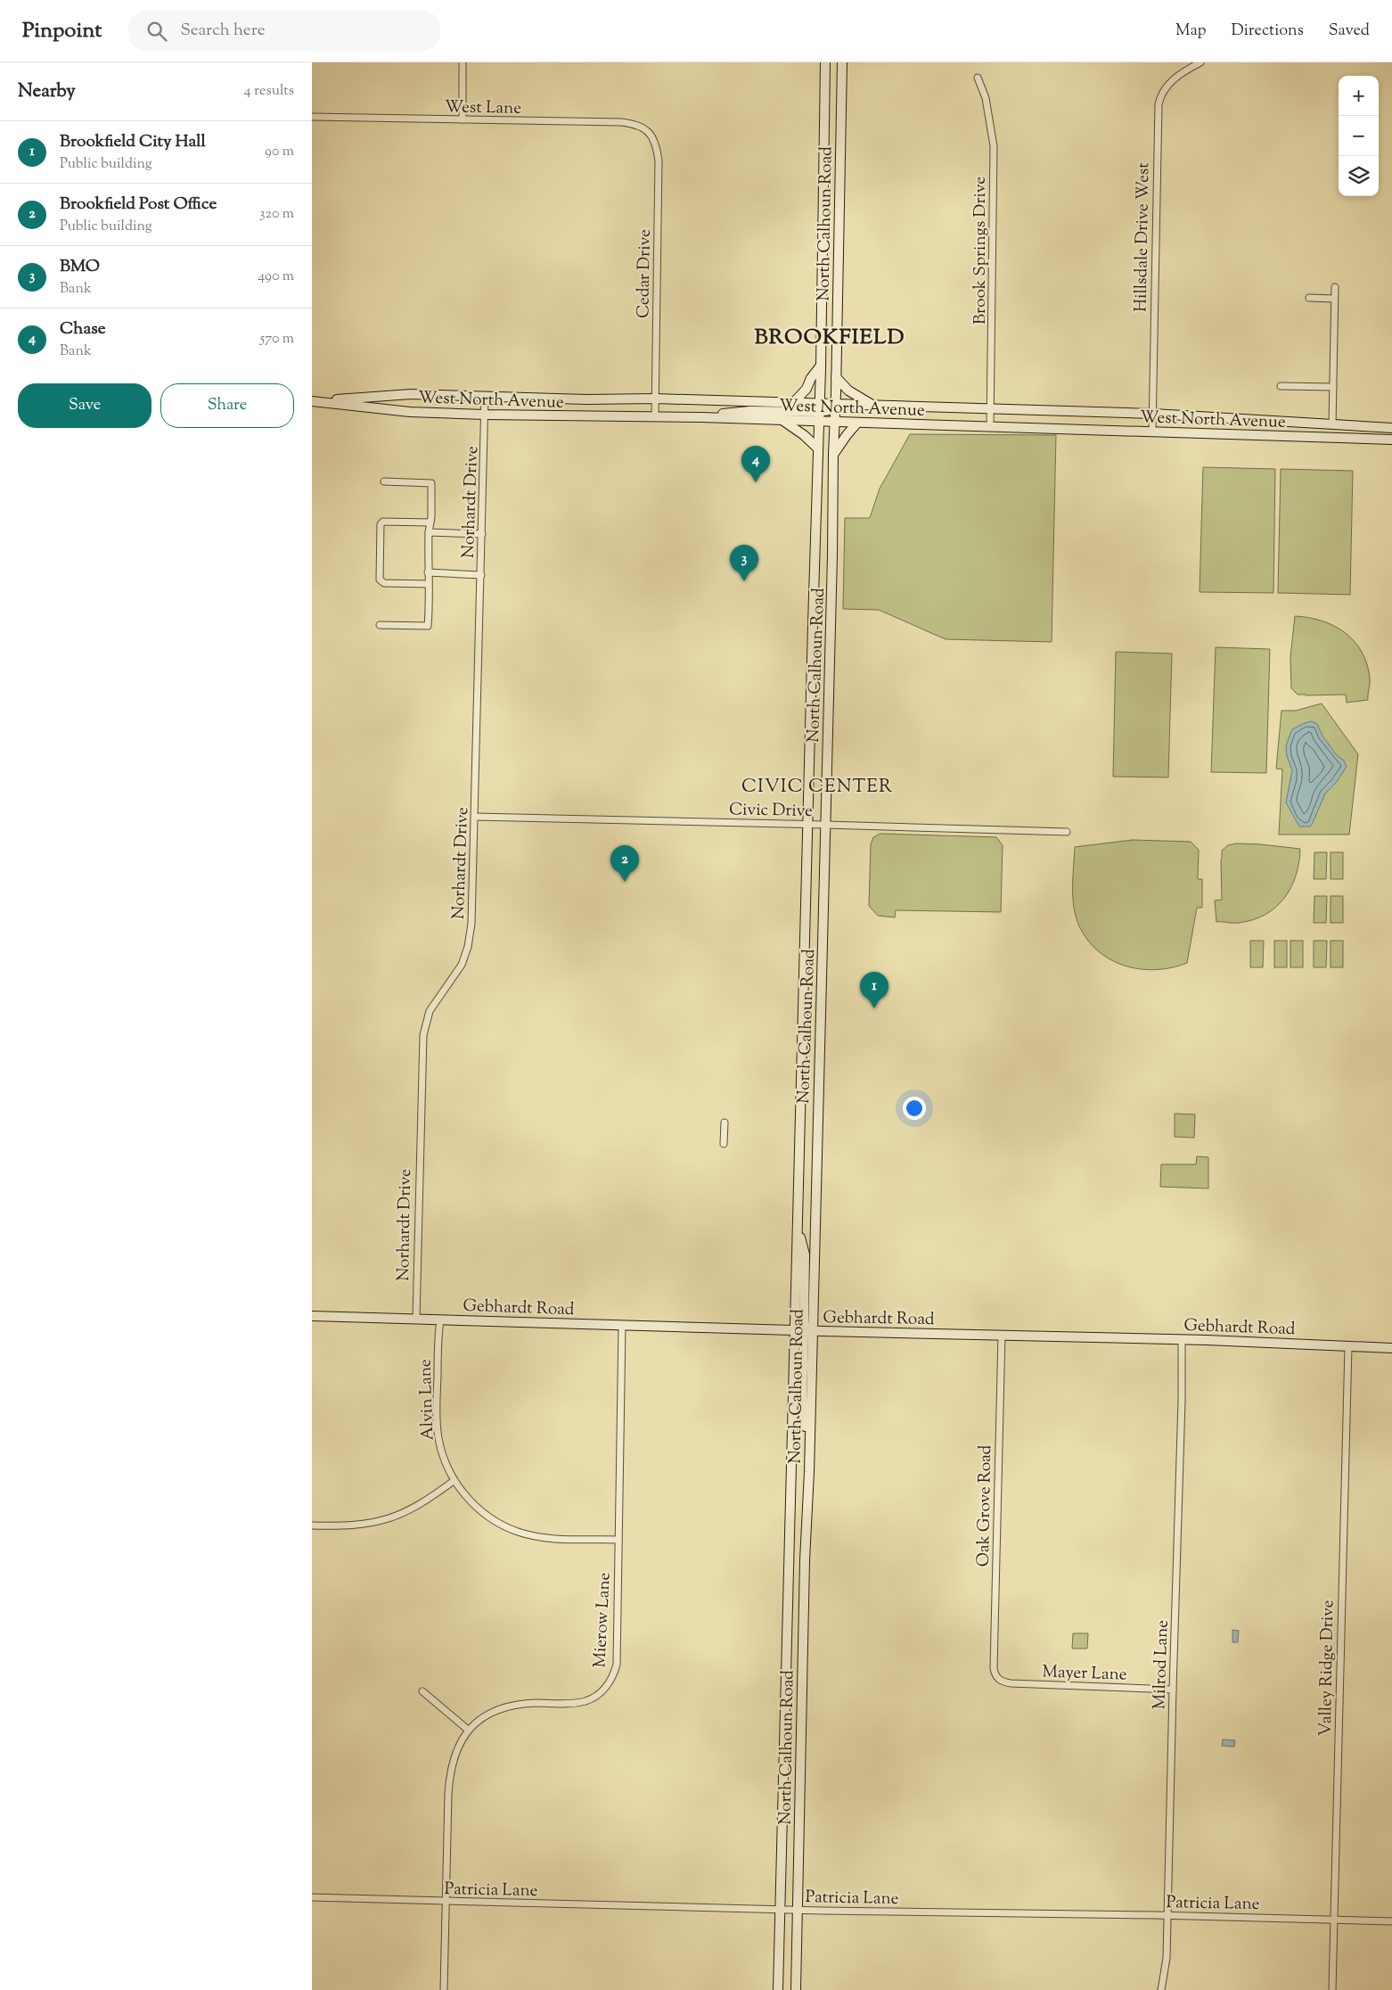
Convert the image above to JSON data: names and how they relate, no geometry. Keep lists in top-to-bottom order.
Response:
{
  "streets": {
    "main road": ["North Calhoun Road", "West North Avenue", "Gebhardt Road"],
    "street": [
      "West Lane",
      "Hillsdale Drive West",
      "Brook Springs Drive",
      "Cedar Drive",
      "Norhardt Drive",
      "Civic Drive",
      "Alvin Lane",
      "Oak Grove Road",
      "Mierow Lane",
      "Milrod Lane",
      "Valley Ridge Drive",
      "Mayer Lane",
      "Patricia Lane"
    ]
  },
  "crossings": [
    ["West Lane", "Cedar Drive"],
    ["North Calhoun Road", "West North Avenue"],
    ["North Calhoun Road", "Civic Drive"],
    ["North Calhoun Road", "Gebhardt Road"],
    ["North Calhoun Road", "Patricia Lane"],
    ["Hillsdale Drive West", "West North Avenue"],
    ["Brook Springs Drive", "West North Avenue"],
    ["Cedar Drive", "West North Avenue"],
    ["West North Avenue", "Norhardt Drive"],
    ["Norhardt Drive", "Civic Drive"],
    ["Norhardt Drive", "Gebhardt Road"],
    ["Gebhardt Road", "Alvin Lane"],
    ["Gebhardt Road", "Oak Grove Road"],
    ["Gebhardt Road", "Mierow Lane"],
    ["Gebhardt Road", "Milrod Lane"],
    ["Gebhardt Road", "Valley Ridge Drive"],
    ["Alvin Lane", "Mierow Lane"],
    ["Oak Grove Road", "Mayer Lane"],
    ["Mierow Lane", "Patricia Lane"],
    ["Milrod Lane", "Mayer Lane"],
    ["Milrod Lane", "Patricia Lane"],
    ["Valley Ridge Drive", "Patricia Lane"]
  ],
  "districts": ["BROOKFIELD", "CIVIC CENTER"],
  "page": {
    "header": "Pinpoint",
    "search": "Search here",
    "nav": ["Map", "Directions", "Saved"],
    "heading": ["Nearby", "4 results"],
    "map_buttons": ["+", "−"],
    "list": [
      {
        "mark": "1",
        "name": "Brookfield City Hall",
        "note": "Public building",
        "value": "90 m"
      },
      {
        "mark": "2",
        "name": "Brookfield Post Office",
        "note": "Public building",
        "value": "320 m"
      },
      {
        "mark": "3",
        "name": "BMO",
        "note": "Bank",
        "value": "490 m"
      },
      {
        "mark": "4",
        "name": "Chase",
        "note": "Bank",
        "value": "570 m"
      }
    ],
    "buttons": ["Save", "Share"],
    "pins": [
      "4",
      "3",
      "2",
      "1"
    ]
  }
}
